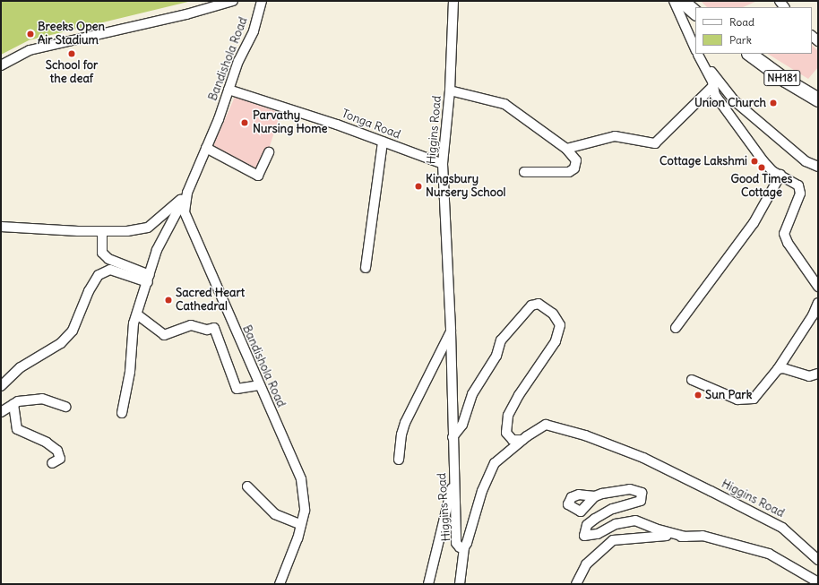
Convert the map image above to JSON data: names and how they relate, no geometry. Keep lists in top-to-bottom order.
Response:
{
  "streets": {
    "highway": ["NH181"],
    "street": ["Bandishola Road", "Tonga Road", "Higgins Road"]
  },
  "crossings": [
    ["Bandishola Road", "Tonga Road"],
    ["Tonga Road", "Higgins Road"]
  ],
  "places": [
    "Breeks Open Air Stadium",
    "School for the deaf",
    "Union Church",
    "Parvathy Nursing Home",
    "Cottage Lakshmi",
    "Good Times Cottage",
    "Kingsbury Nursery School",
    "Sacred Heart Cathedral",
    "Sun Park"
  ],
  "legend": ["Road", "Park"]
}
